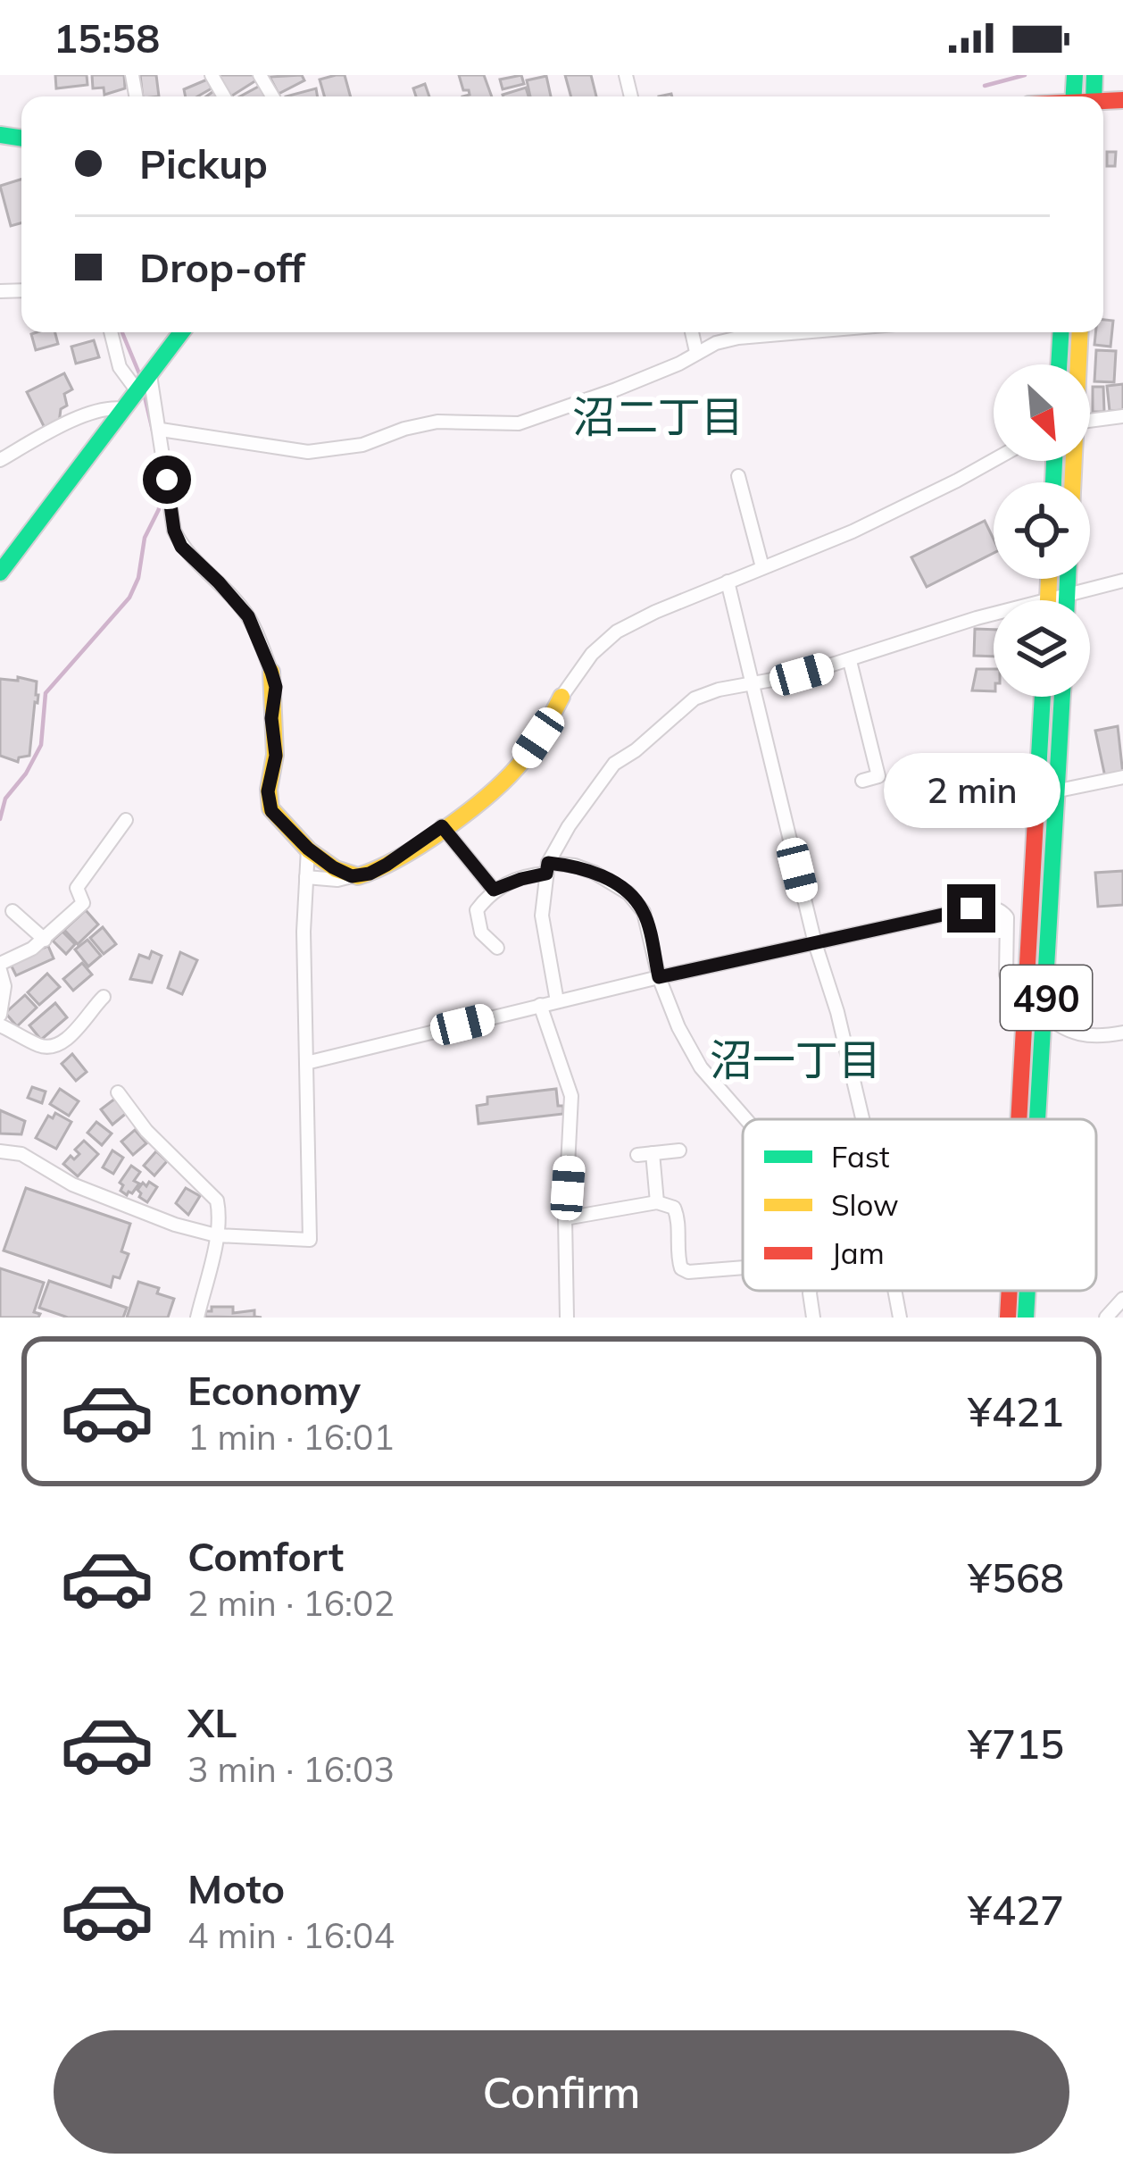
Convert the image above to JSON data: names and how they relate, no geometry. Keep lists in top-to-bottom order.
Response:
{
  "streets": {
    "main road": ["490"]
  },
  "districts": ["沼二丁目", "沼一丁目"],
  "legend": ["Fast", "Slow", "Jam"],
  "north": "bottom right",
  "page": {
    "status": "15:58",
    "banner": ["Pickup", "Drop-off"],
    "bubble": "2 min",
    "list": [
      {
        "name": "Economy",
        "note": "1 min · 16:01",
        "value": "¥421"
      },
      {
        "name": "Comfort",
        "note": "2 min · 16:02",
        "value": "¥568"
      },
      {
        "name": "XL",
        "note": "3 min · 16:03",
        "value": "¥715"
      },
      {
        "name": "Moto",
        "note": "4 min · 16:04",
        "value": "¥427"
      }
    ],
    "buttons": "Confirm"
  }
}
